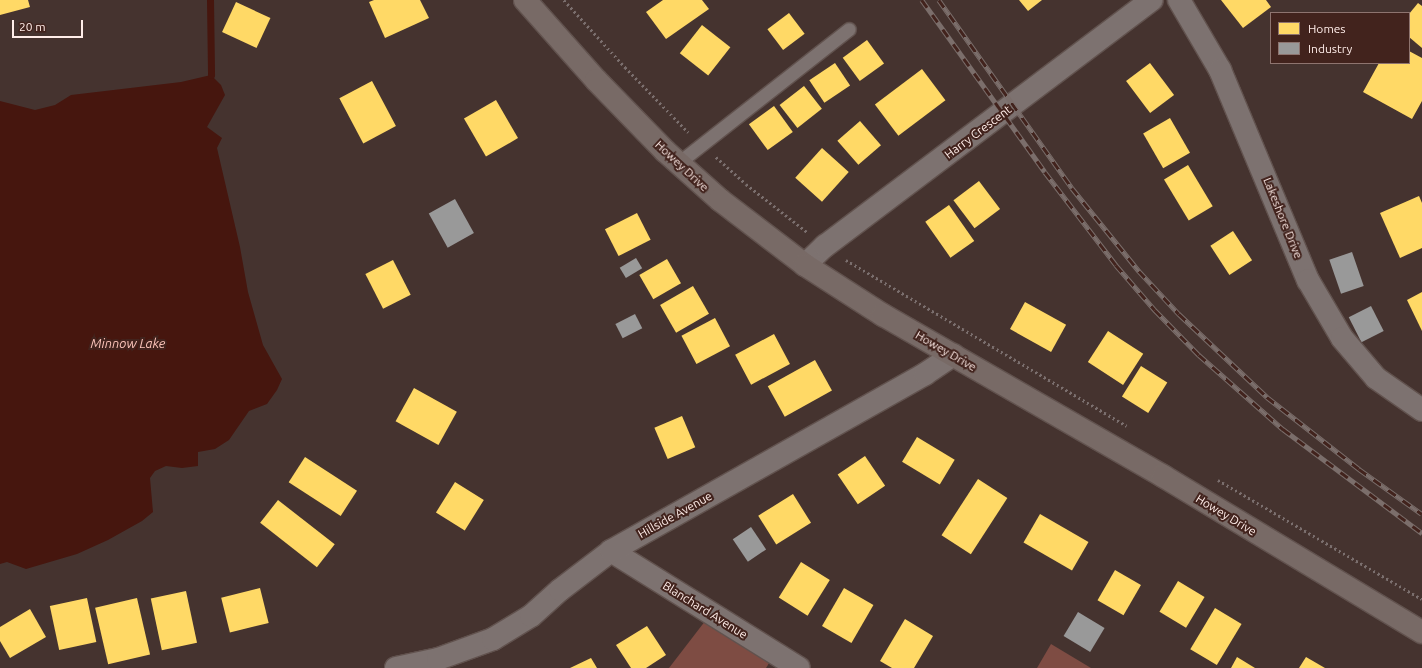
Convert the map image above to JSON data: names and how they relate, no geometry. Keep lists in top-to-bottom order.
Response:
{
  "streets": {
    "main road": ["Howey Drive"],
    "street": [
      "Harry Crescent",
      "Lakeshore Drive",
      "Hillside Avenue",
      "Blanchard Avenue"
    ]
  },
  "crossings": [
    ["Harry Crescent", "Howey Drive"],
    ["Howey Drive", "Hillside Avenue"],
    ["Hillside Avenue", "Blanchard Avenue"]
  ],
  "water": ["Minnow Lake"],
  "legend": ["Homes", "Industry"],
  "scale_bar": "20 m"
}
